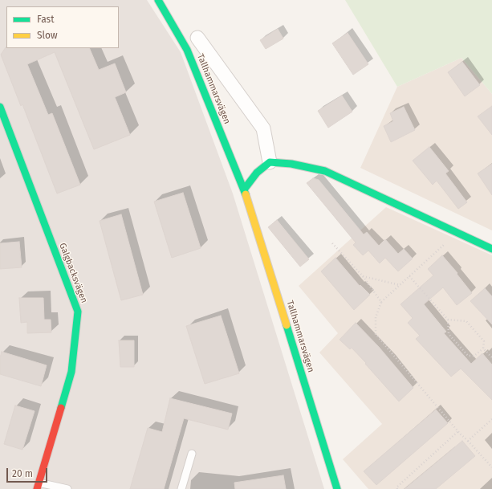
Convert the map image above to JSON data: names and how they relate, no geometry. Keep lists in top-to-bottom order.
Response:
{
  "streets": {
    "street": ["Tallhammarsvägen", "Galgbacksvägen"]
  },
  "legend": ["Fast", "Slow"],
  "scale_bar": "20 m"
}
